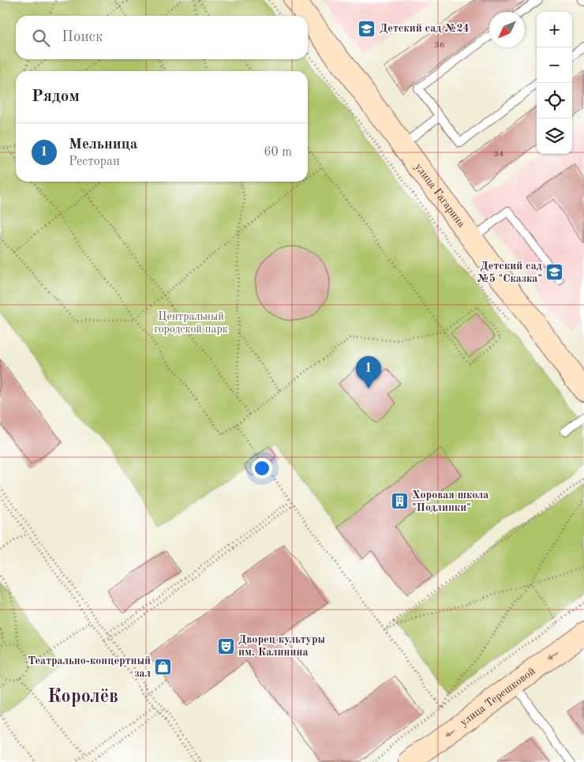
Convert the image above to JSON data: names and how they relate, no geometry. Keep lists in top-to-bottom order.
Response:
{
  "streets": {
    "street": ["улица Гагарина", "улица Терешковой"]
  },
  "one_way": ["улица Терешковой"],
  "districts": ["Королёв"],
  "parks": ["Центральный городской парк"],
  "places": {
    "school or university": ["Детский сад №24", "Детский сад №5 \"Сказка\""],
    "building": ["Хоровая школа \"Подлипки\""],
    "theatre": ["Дворец культуры им. Калинина"],
    "shop": ["Театрально-концертный зал"]
  },
  "house_numbers": ["36", "34"],
  "north": "bottom left",
  "page": {
    "map_buttons": ["+", "−"],
    "search": "Поиск",
    "heading": "Рядом",
    "list": [
      {
        "mark": "1",
        "name": "Мельница",
        "note": "Ресторан",
        "value": "60 m"
      }
    ],
    "pins": "1"
  }
}
